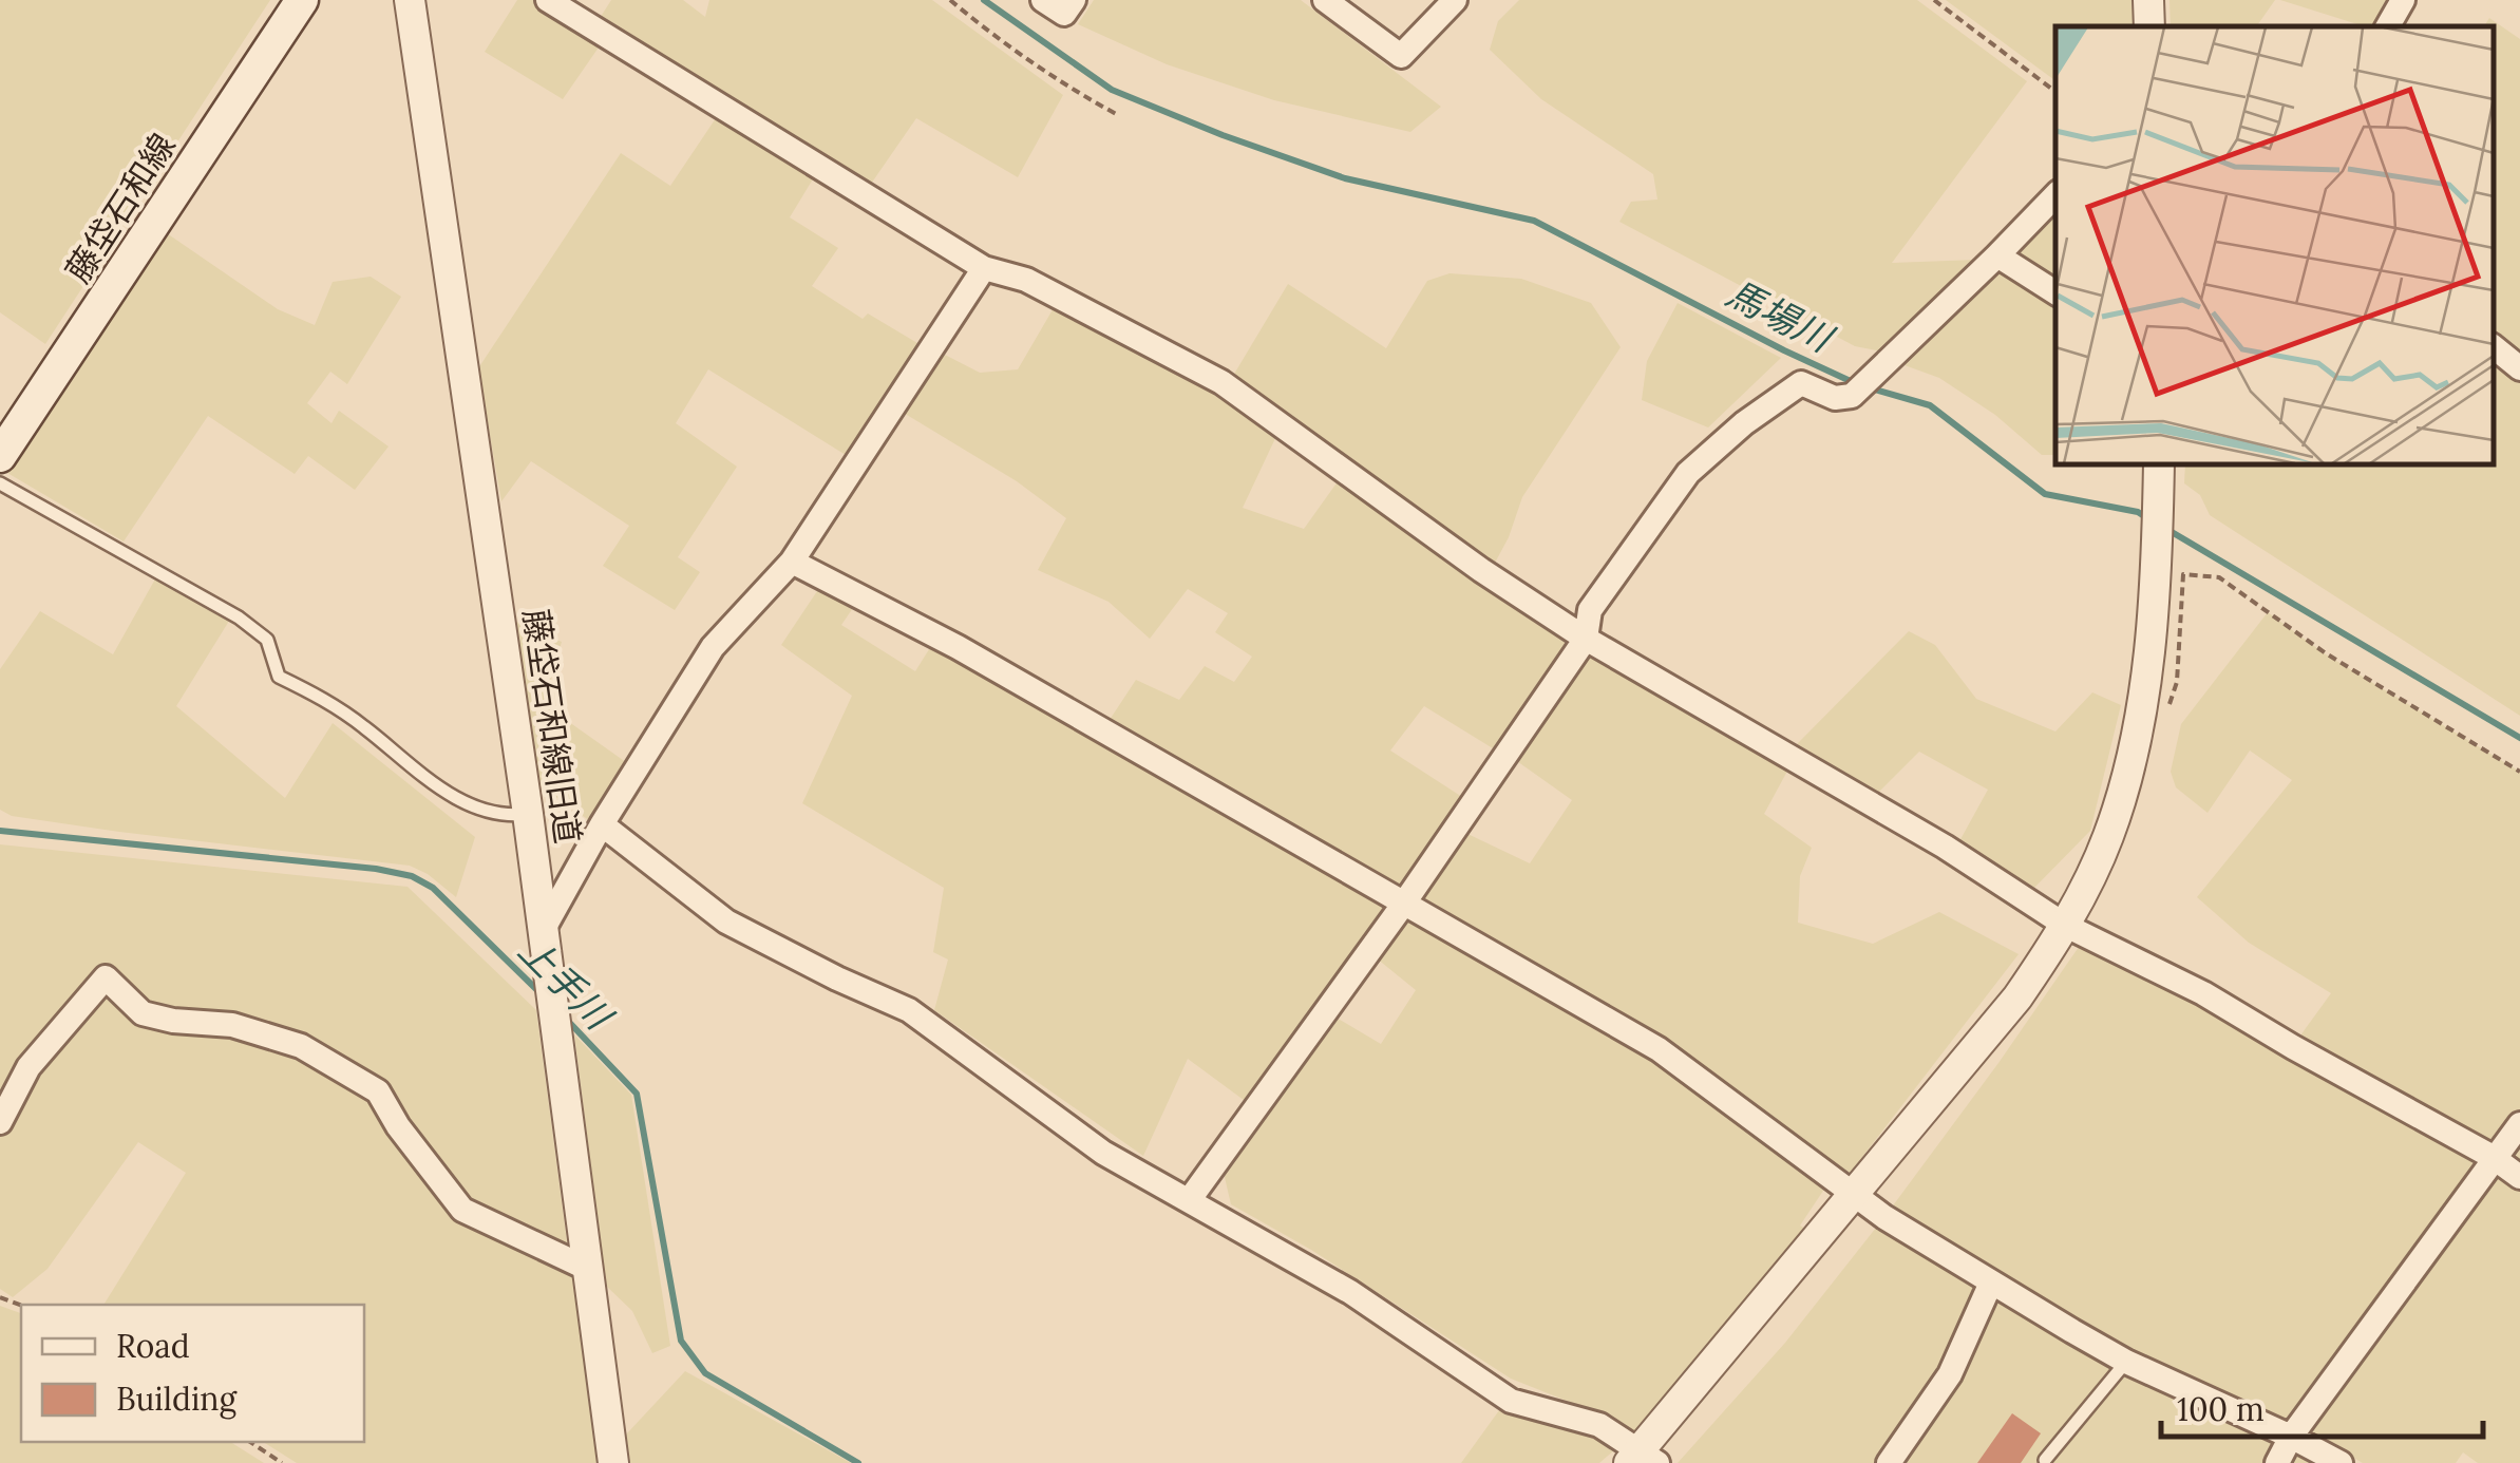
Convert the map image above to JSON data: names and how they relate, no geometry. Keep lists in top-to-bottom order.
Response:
{
  "streets": {
    "main road": ["藤垈石和線"],
    "street": ["藤垈石和線旧道"]
  },
  "water": ["馬場川", "上手川"],
  "legend": ["Road", "Building"],
  "scale_bar": "100 m"
}
